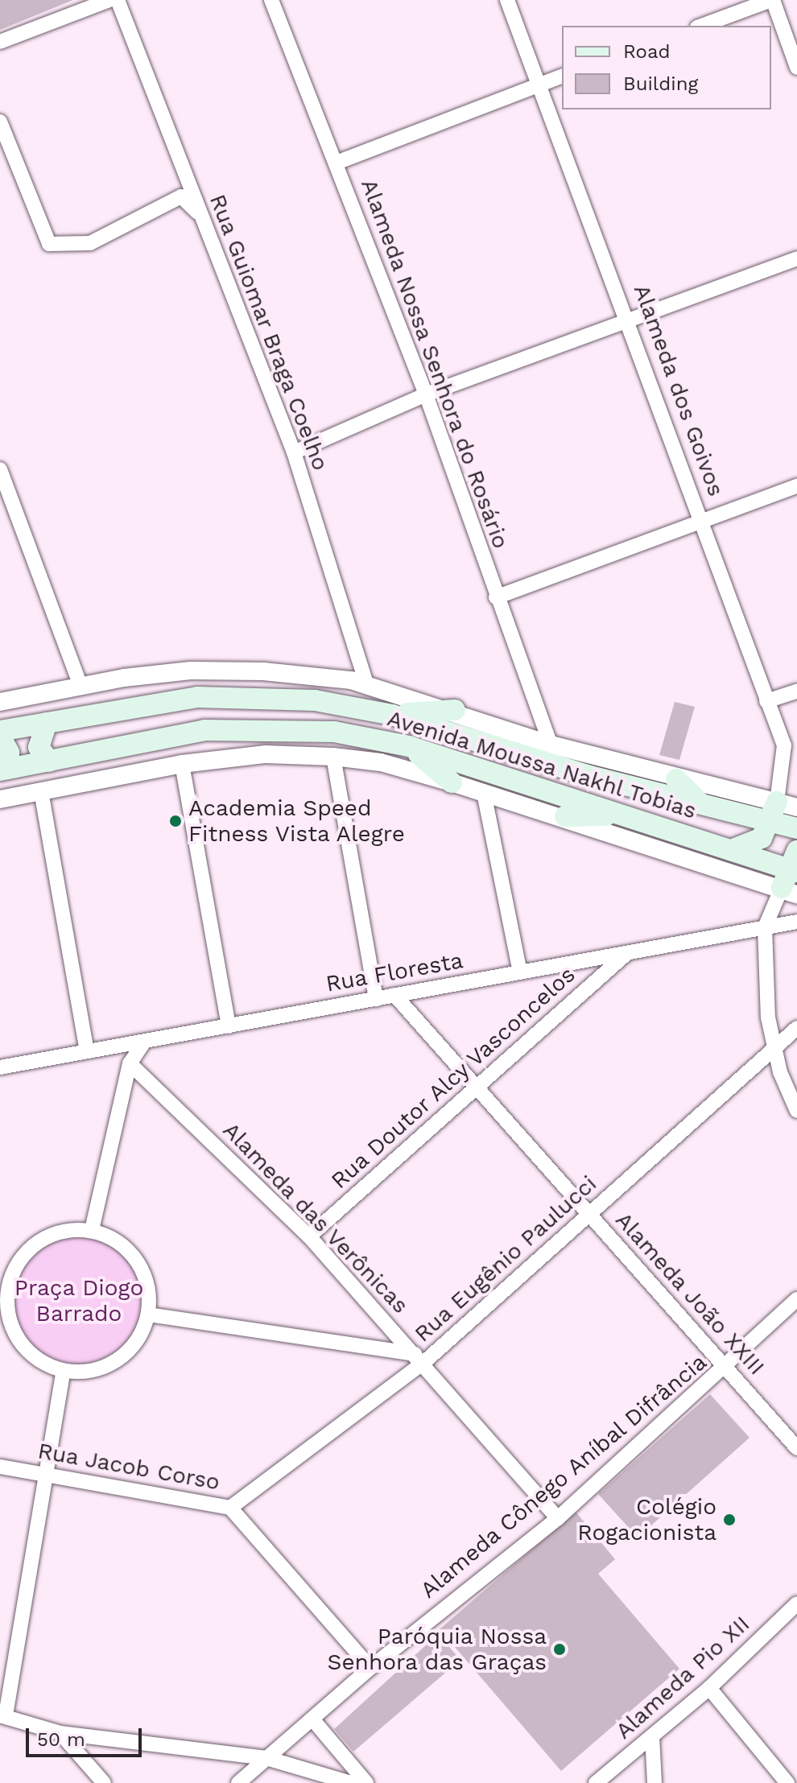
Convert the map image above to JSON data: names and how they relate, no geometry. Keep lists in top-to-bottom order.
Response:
{
  "streets": {
    "main road": ["Avenida Moussa Nakhl Tobias"],
    "street": [
      "Rua Guiomar Braga Coelho",
      "Alameda Nossa Senhora do Rosário",
      "Alameda dos Goivos",
      "Rua Floresta",
      "Rua Doutor Alcy Vasconcelos",
      "Alameda das Verônicas",
      "Rua Eugênio Paulucci",
      "Alameda João XXIII",
      "Rua Jacob Corso",
      "Alameda Cônego Aníbal Difrância",
      "Alameda Pio XII"
    ]
  },
  "crossings": [
    ["Alameda dos Goivos", "Avenida Moussa Nakhl Tobias"],
    ["Rua Floresta", "Rua Doutor Alcy Vasconcelos"],
    ["Rua Floresta", "Alameda João XXIII"],
    ["Rua Doutor Alcy Vasconcelos", "Alameda das Verônicas"],
    ["Rua Doutor Alcy Vasconcelos", "Alameda João XXIII"],
    ["Alameda das Verônicas", "Rua Eugênio Paulucci"],
    ["Alameda das Verônicas", "Alameda Cônego Aníbal Difrância"],
    ["Rua Eugênio Paulucci", "Alameda João XXIII"],
    ["Rua Eugênio Paulucci", "Rua Jacob Corso"],
    ["Alameda João XXIII", "Alameda Cônego Aníbal Difrância"],
    ["Rua Jacob Corso", "Alameda Cônego Aníbal Difrância"]
  ],
  "parks": ["Praça Diogo Barrado"],
  "places": ["Academia Speed Fitness Vista Alegre", "Colégio Rogacionista", "Paróquia Nossa Senhora das Graças"],
  "legend": ["Road", "Building"],
  "scale_bar": "50 m"
}
